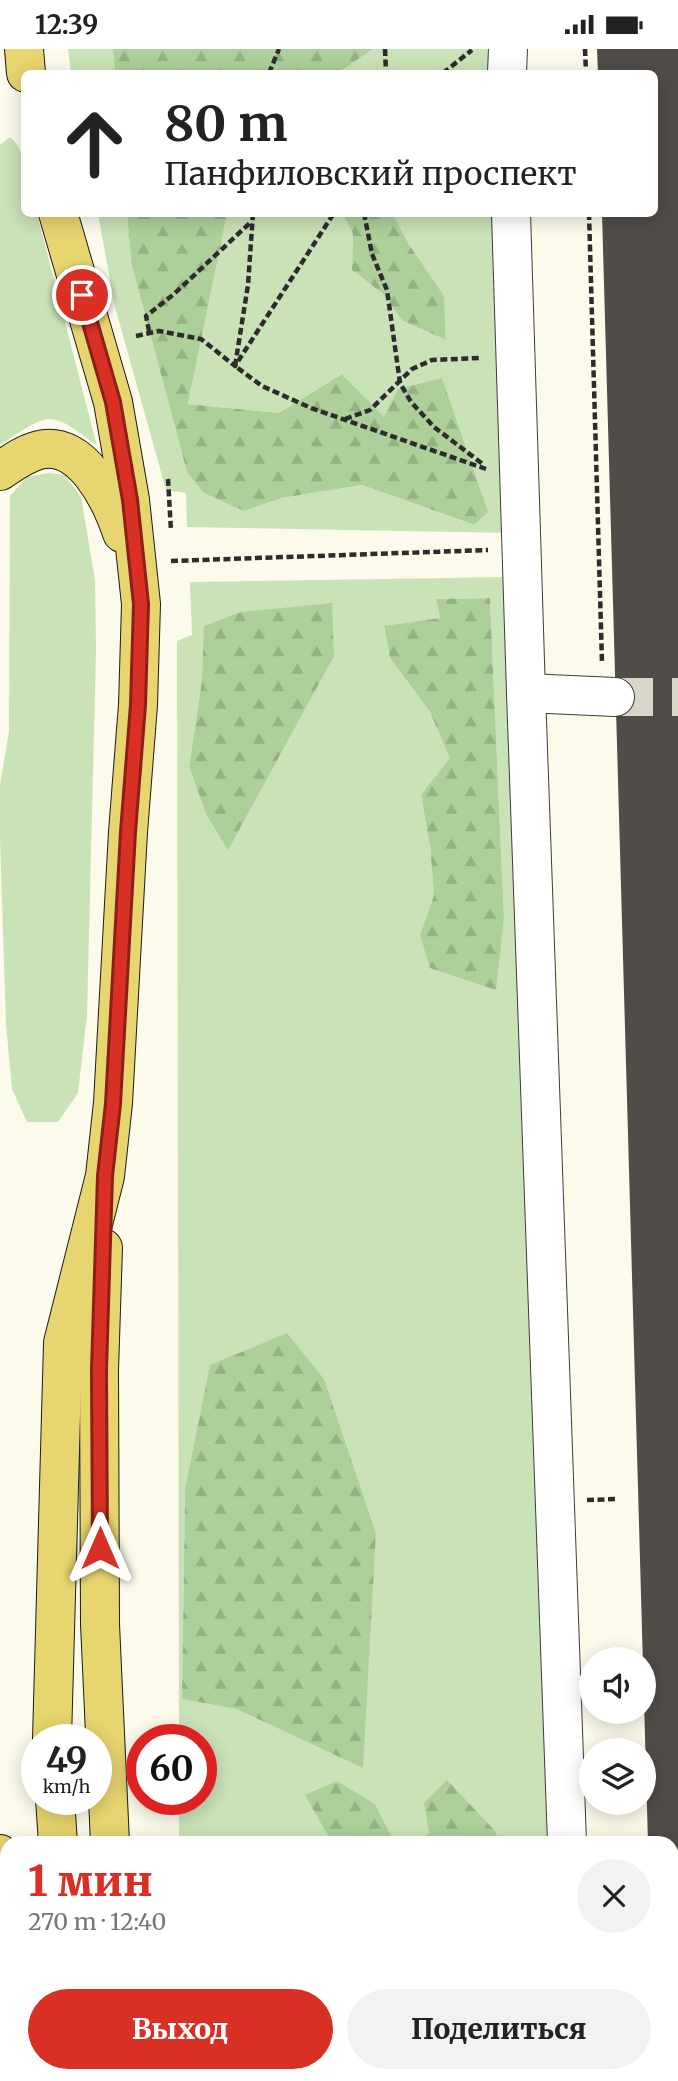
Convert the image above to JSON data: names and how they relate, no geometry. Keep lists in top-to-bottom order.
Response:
{
  "page": {
    "status": "12:39",
    "turn": ["80 m", "Панфиловский проспект"],
    "speed": "49 km/h",
    "limit": "60",
    "heading": ["1 мин", "270 m · 12:40"],
    "buttons": ["Выход", "Поделиться"]
  }
}
